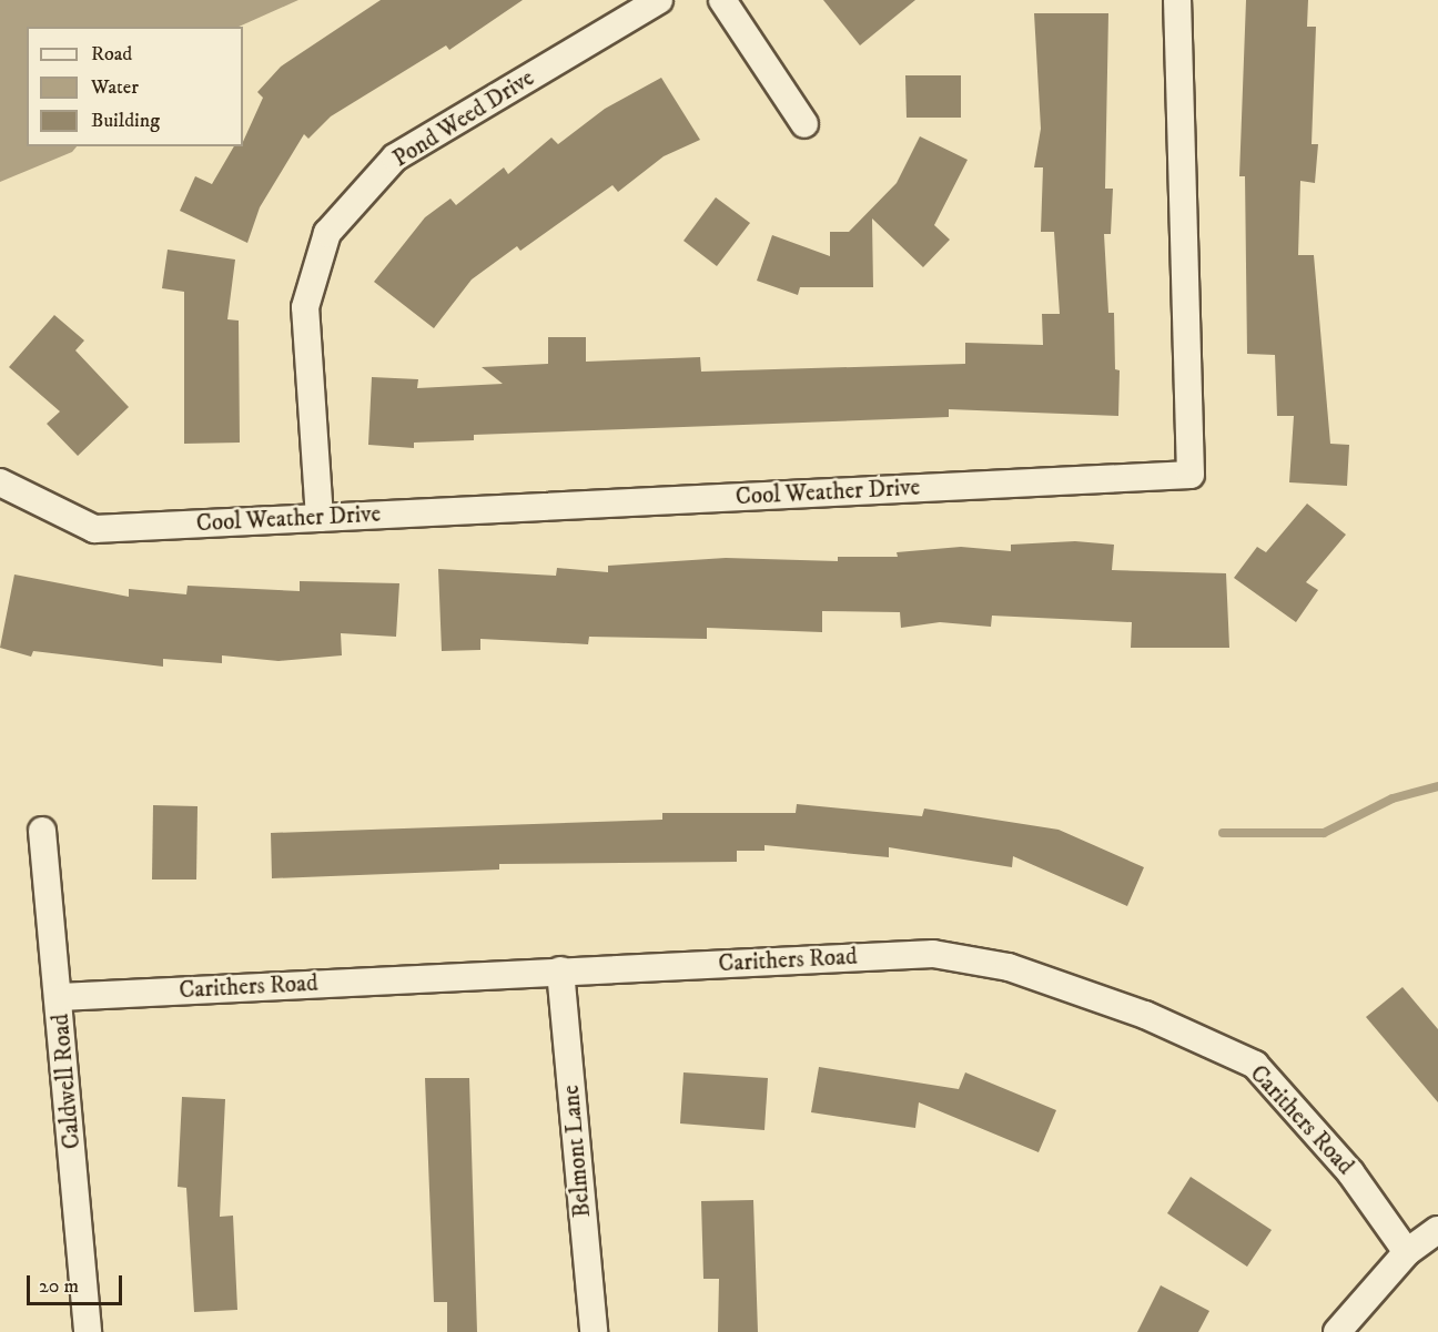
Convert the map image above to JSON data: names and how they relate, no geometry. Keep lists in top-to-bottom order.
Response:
{
  "streets": {
    "street": [
      "Pond Weed Drive",
      "Cool Weather Drive",
      "Carithers Road",
      "Caldwell Road",
      "Belmont Lane"
    ]
  },
  "crossings": [
    ["Pond Weed Drive", "Cool Weather Drive"],
    ["Carithers Road", "Caldwell Road"],
    ["Carithers Road", "Belmont Lane"]
  ],
  "legend": ["Road", "Water", "Building"],
  "scale_bar": "20 m"
}
